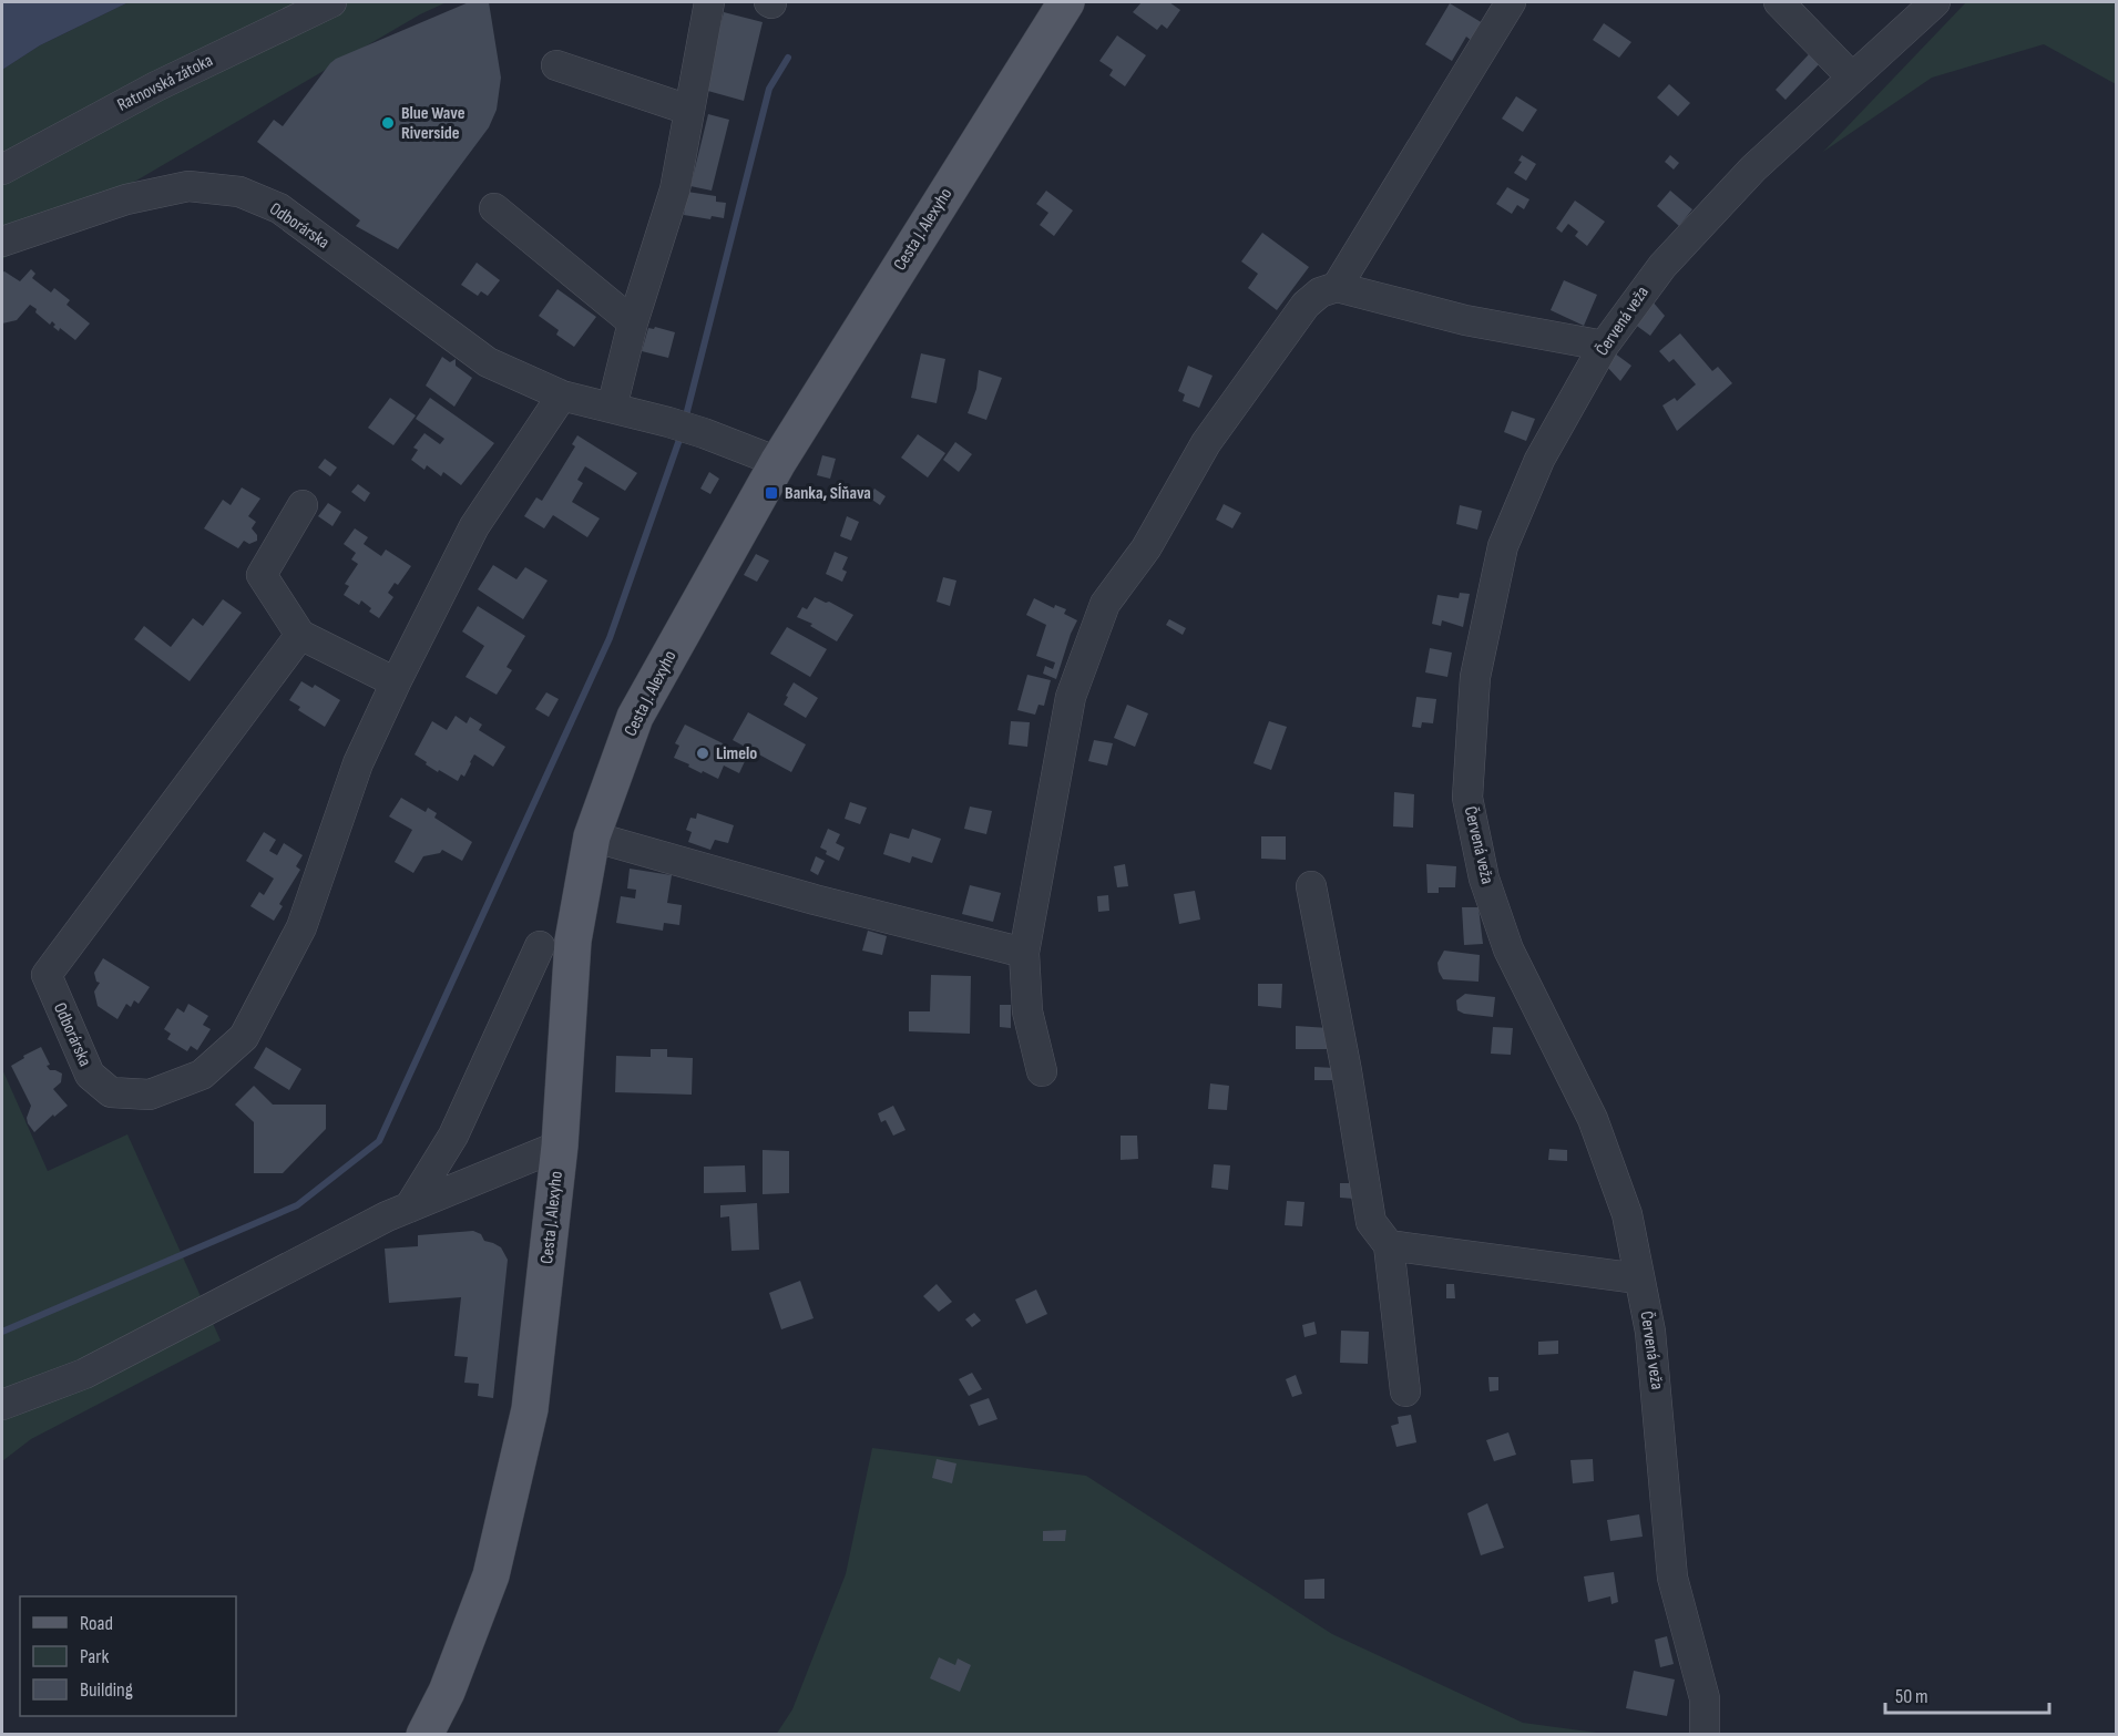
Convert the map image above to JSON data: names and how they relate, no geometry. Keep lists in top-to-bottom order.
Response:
{
  "streets": {
    "main road": ["Cesta J. Alexyho"],
    "lane": ["Ratnovská zátoka", "Odborárska", "Červená veža"]
  },
  "crossings": [
    ["Odborárska", "Cesta J. Alexyho"]
  ],
  "places": {
    "other": ["Blue Wave Riverside", "Limelo"],
    "transit": ["Banka, Sĺňava"]
  },
  "legend": ["Road", "Park", "Building"],
  "scale_bar": "50 m"
}
